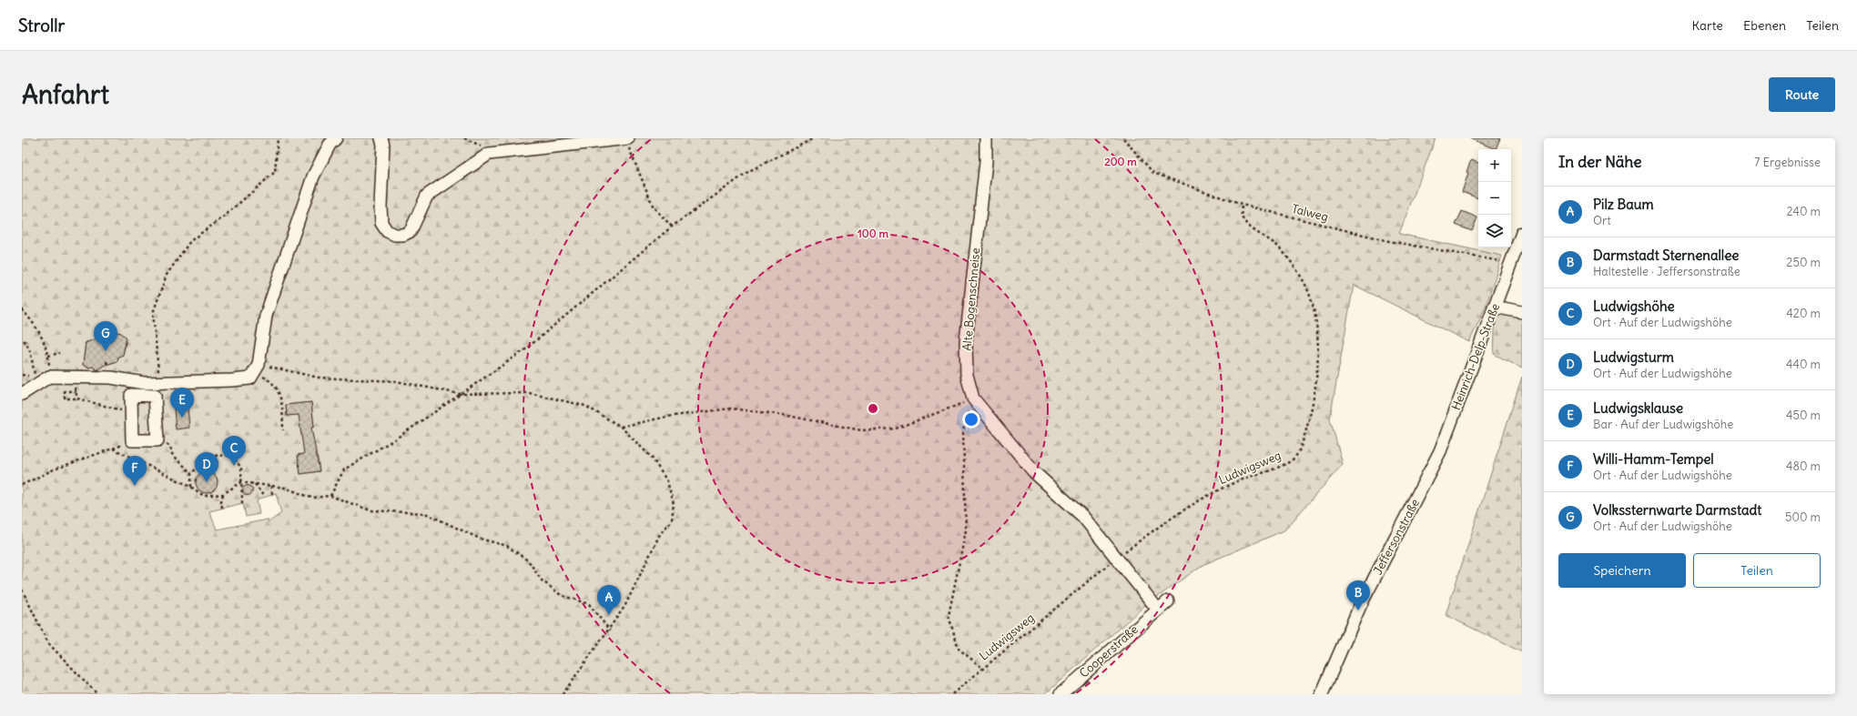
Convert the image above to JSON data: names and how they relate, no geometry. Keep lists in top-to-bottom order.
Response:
{
  "streets": {
    "street": [
      "Alte Bogenschneise",
      "Heinrich-Delp-Straße",
      "Jeffersonstraße",
      "Cooperstraße"
    ],
    "path": ["Talweg", "Ludwigsweg"]
  },
  "crossings": [
    ["Talweg", "Heinrich-Delp-Straße"],
    ["Talweg", "Ludwigsweg"],
    ["Alte Bogenschneise", "Ludwigsweg"],
    ["Heinrich-Delp-Straße", "Jeffersonstraße"]
  ],
  "page": {
    "header": "Strollr",
    "nav": ["Karte", "Ebenen", "Teilen"],
    "buttons": [
      "Route",
      ["Speichern", "Teilen"]
    ],
    "title": "Anfahrt",
    "heading": ["In der Nähe", "7 Ergebnisse"],
    "map_buttons": ["+", "−"],
    "list": [
      {
        "mark": "A",
        "name": "Pilz Baum",
        "note": "Ort",
        "value": "240 m"
      },
      {
        "mark": "B",
        "name": "Darmstadt Sternenallee",
        "note": "Haltestelle · Jeffersonstraße",
        "value": "250 m"
      },
      {
        "mark": "C",
        "name": "Ludwigshöhe",
        "note": "Ort · Auf der Ludwigshöhe",
        "value": "420 m"
      },
      {
        "mark": "D",
        "name": "Ludwigsturm",
        "note": "Ort · Auf der Ludwigshöhe",
        "value": "440 m"
      },
      {
        "mark": "E",
        "name": "Ludwigsklause",
        "note": "Bar · Auf der Ludwigshöhe",
        "value": "450 m"
      },
      {
        "mark": "F",
        "name": "Willi-Hamm-Tempel",
        "note": "Ort · Auf der Ludwigshöhe",
        "value": "480 m"
      },
      {
        "mark": "G",
        "name": "Volkssternwarte Darmstadt",
        "note": "Ort · Auf der Ludwigshöhe",
        "value": "500 m"
      }
    ],
    "pins": [
      "G",
      "E",
      "C",
      "D",
      "F",
      "B",
      "A"
    ]
  },
  "rings": ["200 m", "100 m"]
}
